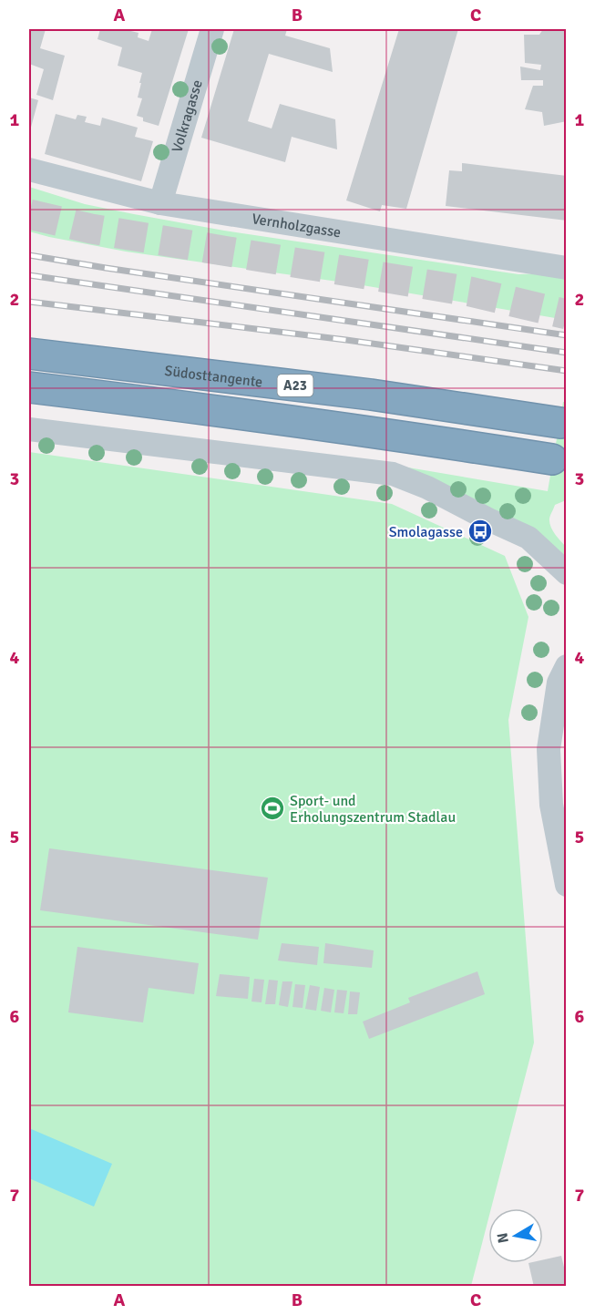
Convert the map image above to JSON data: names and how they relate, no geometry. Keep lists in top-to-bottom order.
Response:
{
  "streets": {
    "highway": ["Südosttangente", "A23"],
    "street": ["Volkragasse", "Vernholzgasse"]
  },
  "crossings": [
    ["Volkragasse", "Vernholzgasse"]
  ],
  "places": {
    "bus stop": ["Smolagasse"],
    "sports": ["Sport- und Erholungszentrum Stadlau"]
  },
  "north": "left",
  "grid": {
    "columns": ["A", "B", "C"],
    "rows": [
      "1",
      "2",
      "3",
      "4",
      "5",
      "6",
      "7"
    ]
  }
}
